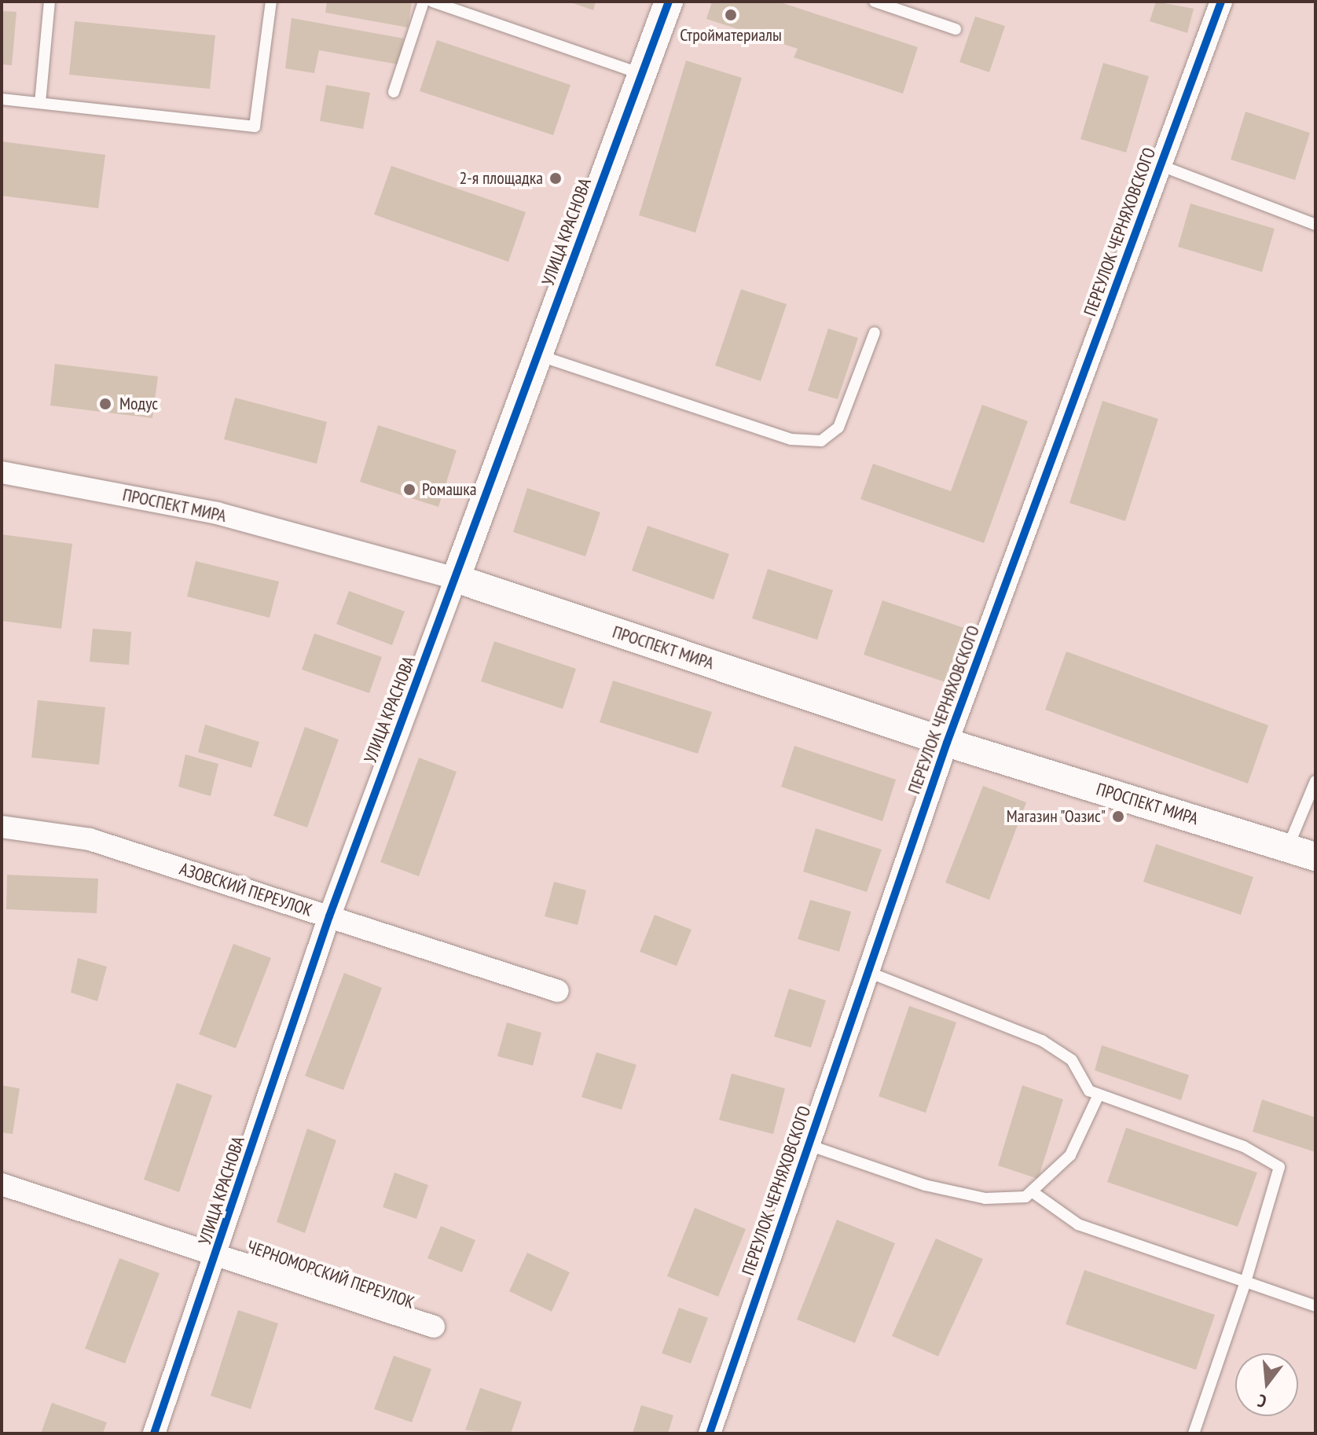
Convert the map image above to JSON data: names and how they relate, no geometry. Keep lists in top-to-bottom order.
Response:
{
  "streets": {
    "street": [
      "УЛИЦА КРАСНОВА",
      "ПЕРЕУЛОК ЧЕРНЯХОВСКОГО",
      "ПРОСПЕКТ МИРА",
      "АЗОВСКИЙ ПЕРЕУЛОК",
      "ЧЕРНОМОРСКИЙ ПЕРЕУЛОК"
    ]
  },
  "crossings": [
    ["УЛИЦА КРАСНОВА", "ПРОСПЕКТ МИРА"],
    ["УЛИЦА КРАСНОВА", "АЗОВСКИЙ ПЕРЕУЛОК"],
    ["УЛИЦА КРАСНОВА", "ЧЕРНОМОРСКИЙ ПЕРЕУЛОК"],
    ["ПЕРЕУЛОК ЧЕРНЯХОВСКОГО", "ПРОСПЕКТ МИРА"]
  ],
  "places": [
    "Стройматериалы",
    "2-я площадка",
    "Модус",
    "Ромашка",
    "Магазин \"Оазис\""
  ],
  "north": "bottom"
}
